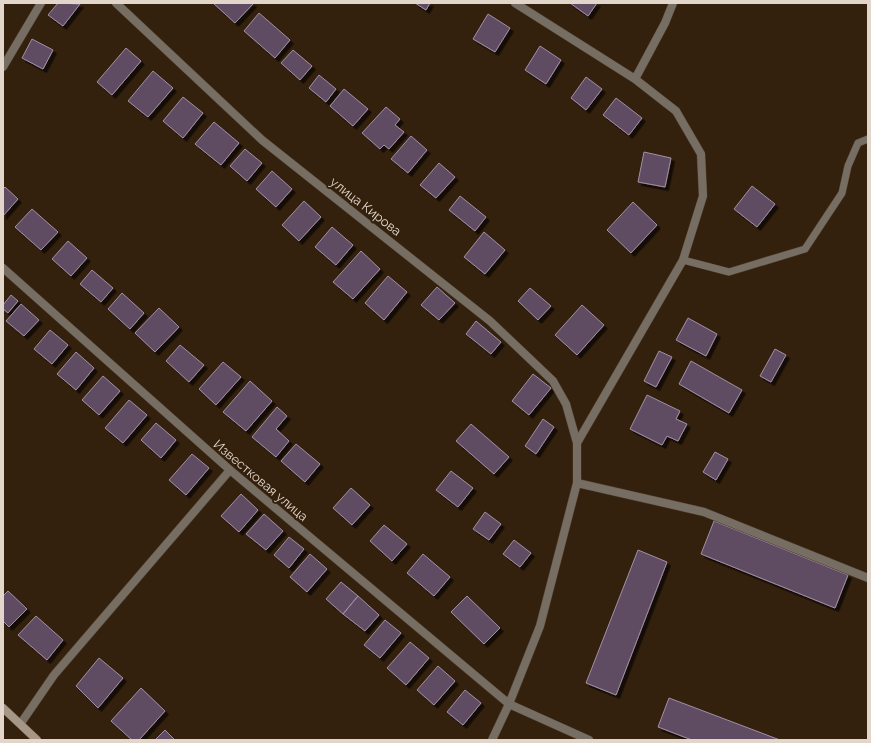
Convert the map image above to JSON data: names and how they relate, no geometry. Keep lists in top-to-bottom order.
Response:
{
  "streets": {
    "street": ["улица Кирова", "Известковая улица"]
  }
}
